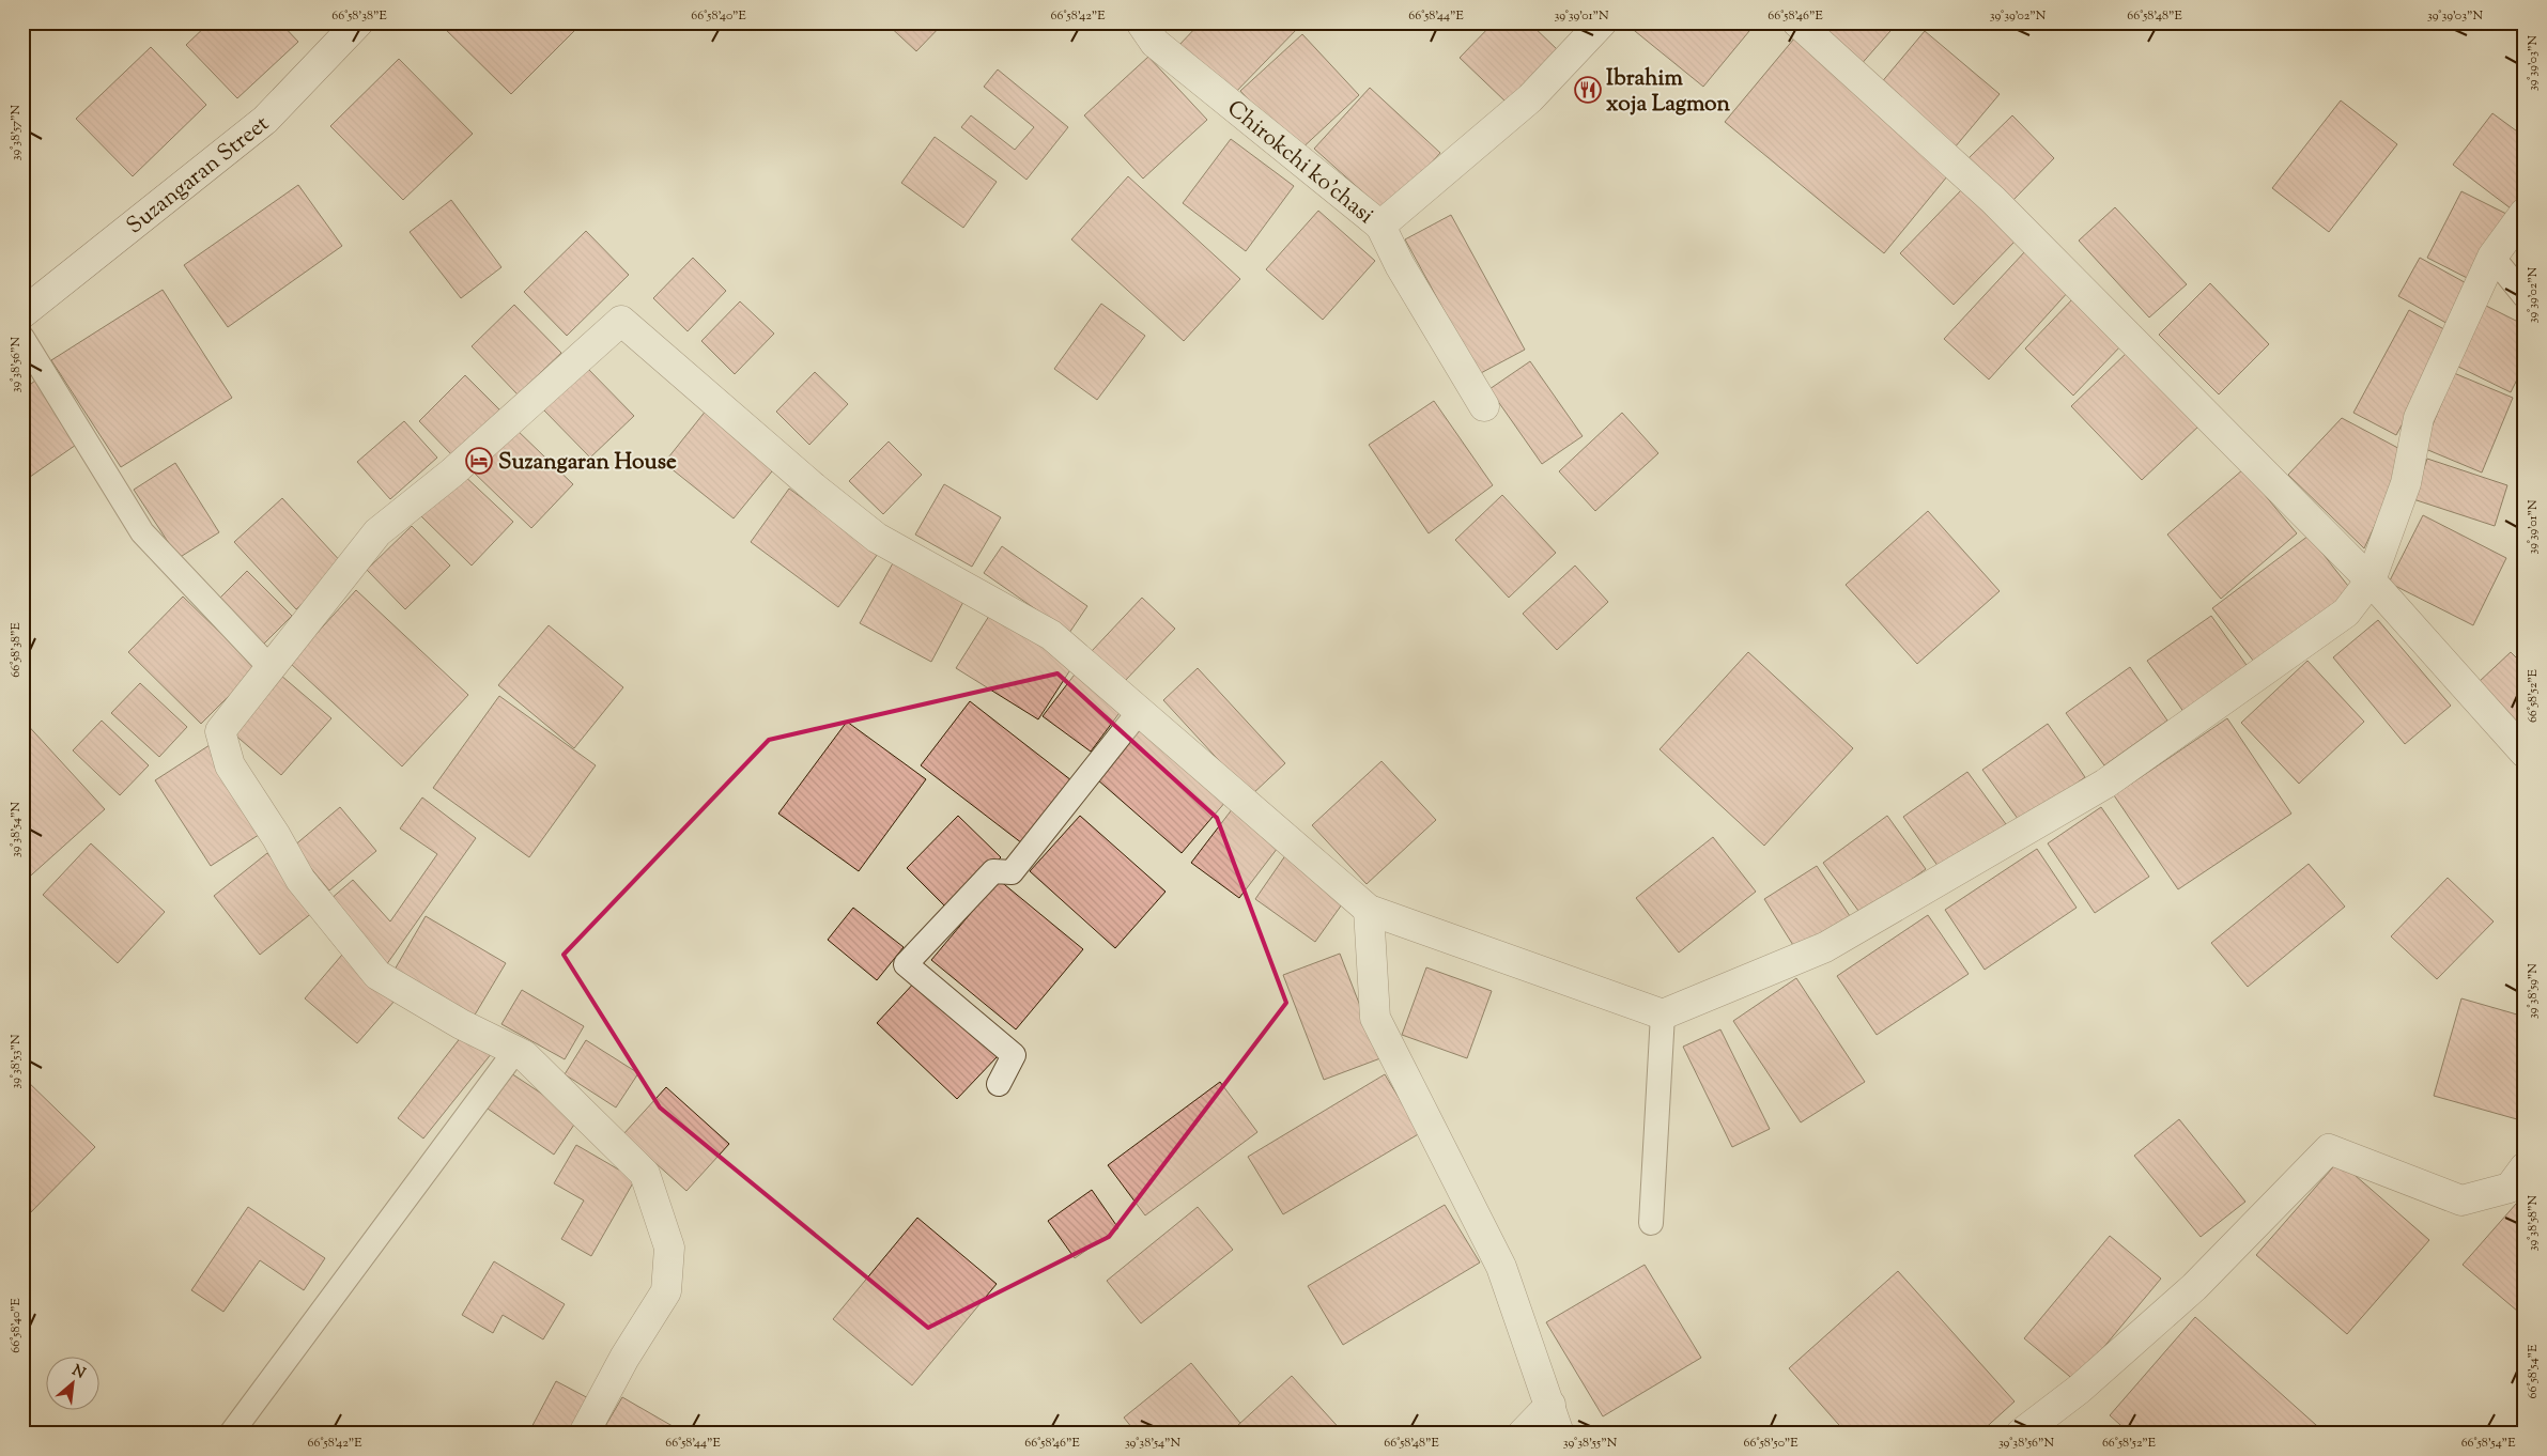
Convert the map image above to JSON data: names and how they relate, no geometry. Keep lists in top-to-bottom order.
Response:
{
  "streets": {
    "street": ["Chirokchi ko'chasi", "Suzangaran Street"]
  },
  "places": {
    "restaurant": ["Ibrahim xoja Lagmon"],
    "hotel": ["Suzangaran House"]
  },
  "north": "top right",
  "coordinates": [
    "66°58'38\"E",
    "66°58'40\"E",
    "66°58'42\"E",
    "66°58'44\"E",
    "39°39'01\"N",
    "66°58'46\"E",
    "39°39'02\"N",
    "66°58'48\"E",
    "39°39'03\"N",
    "39°38'57\"N",
    "39°38'56\"N",
    "66°58'52\"E",
    "39°38'54\"N",
    "39°38'59\"N",
    "39°38'53\"N",
    "39°38'58\"N",
    "66°58'54\"E",
    "39°38'55\"N",
    "66°58'50\"E"
  ]
}
